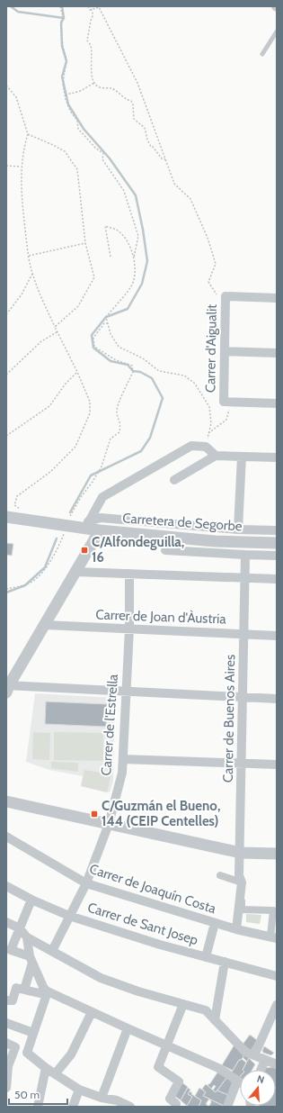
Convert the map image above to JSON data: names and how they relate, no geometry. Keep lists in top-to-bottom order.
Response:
{
  "streets": {
    "street": [
      "Carrer d'Aigualit",
      "Carretera de Segorbe",
      "Carrer de Joan d'Àustria",
      "Carrer de Buenos Aires",
      "Carrer de l'Estrella",
      "Carrer de Joaquín Costa",
      "Carrer de Sant Josep"
    ]
  },
  "crossings": [
    ["Carretera de Segorbe", "Carrer de Buenos Aires"],
    ["Carrer de Joan d'Àustria", "Carrer de Buenos Aires"],
    ["Carrer de Joan d'Àustria", "Carrer de l'Estrella"],
    ["Carrer de Buenos Aires", "Carrer de Joaquín Costa"],
    ["Carrer de l'Estrella", "Carrer de Joaquín Costa"],
    ["Carrer de l'Estrella", "Carrer de Sant Josep"]
  ],
  "places": {
    "transit": ["C/Alfondeguilla, 16", "C/Guzmán el Bueno, 144 (CEIP Centelles)"]
  },
  "scale_bar": "50 m",
  "north": "top"
}
